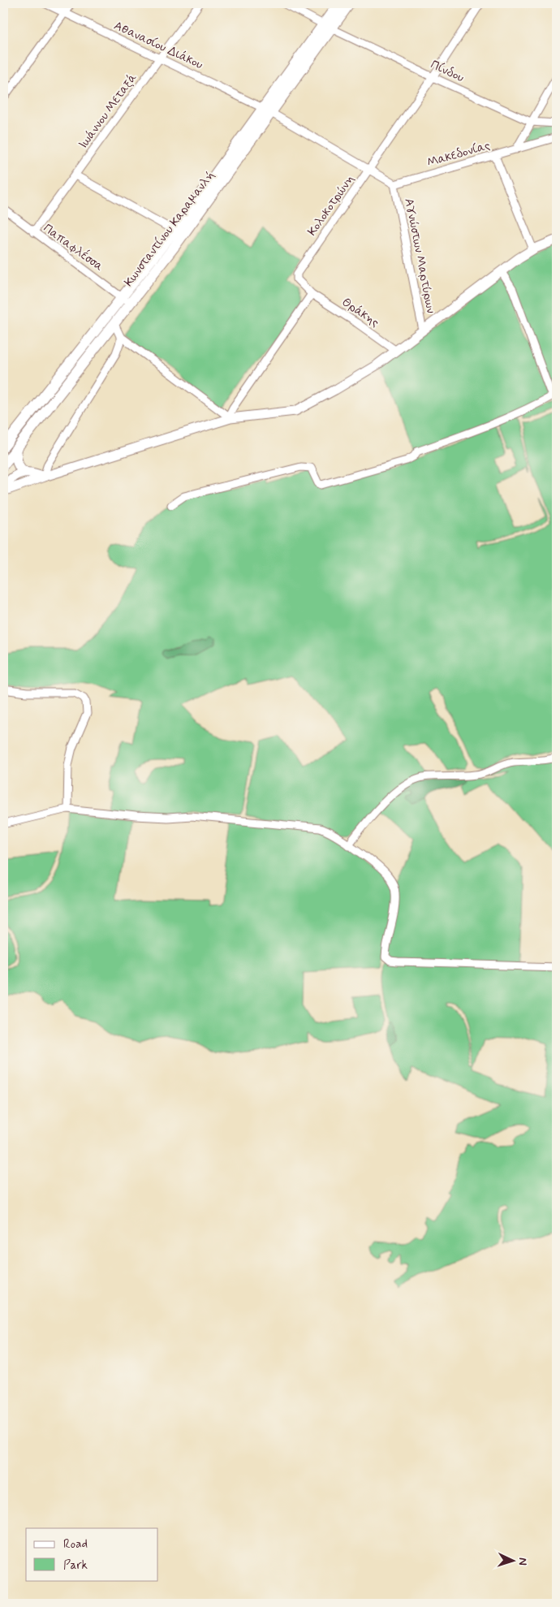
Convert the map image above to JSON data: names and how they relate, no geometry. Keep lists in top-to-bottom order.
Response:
{
  "streets": {
    "main road": ["Κωνσταντίνου Καραμανλή"],
    "street": [
      "Αθανασίου Διάκου",
      "Πίνδου",
      "Ιωάννου Μεταξά",
      "Μακεδονίας",
      "Κολοκοτρώνη",
      "Παπαφλέσσα",
      "Αγνώστων Μαρτύρων",
      "Θράκης"
    ]
  },
  "crossings": [
    ["Αθανασίου Διάκου", "Ιωάννου Μεταξά"],
    ["Αθανασίου Διάκου", "Κολοκοτρώνη"],
    ["Αθανασίου Διάκου", "Κωνσταντίνου Καραμανλή"],
    ["Πίνδου", "Κολοκοτρώνη"],
    ["Πίνδου", "Κωνσταντίνου Καραμανλή"],
    ["Ιωάννου Μεταξά", "Παπαφλέσσα"],
    ["Μακεδονίας", "Αγνώστων Μαρτύρων"],
    ["Κολοκοτρώνη", "Θράκης"],
    ["Κωνσταντίνου Καραμανλή", "Παπαφλέσσα"]
  ],
  "legend": ["Road", "Park"],
  "north": "right"
}
